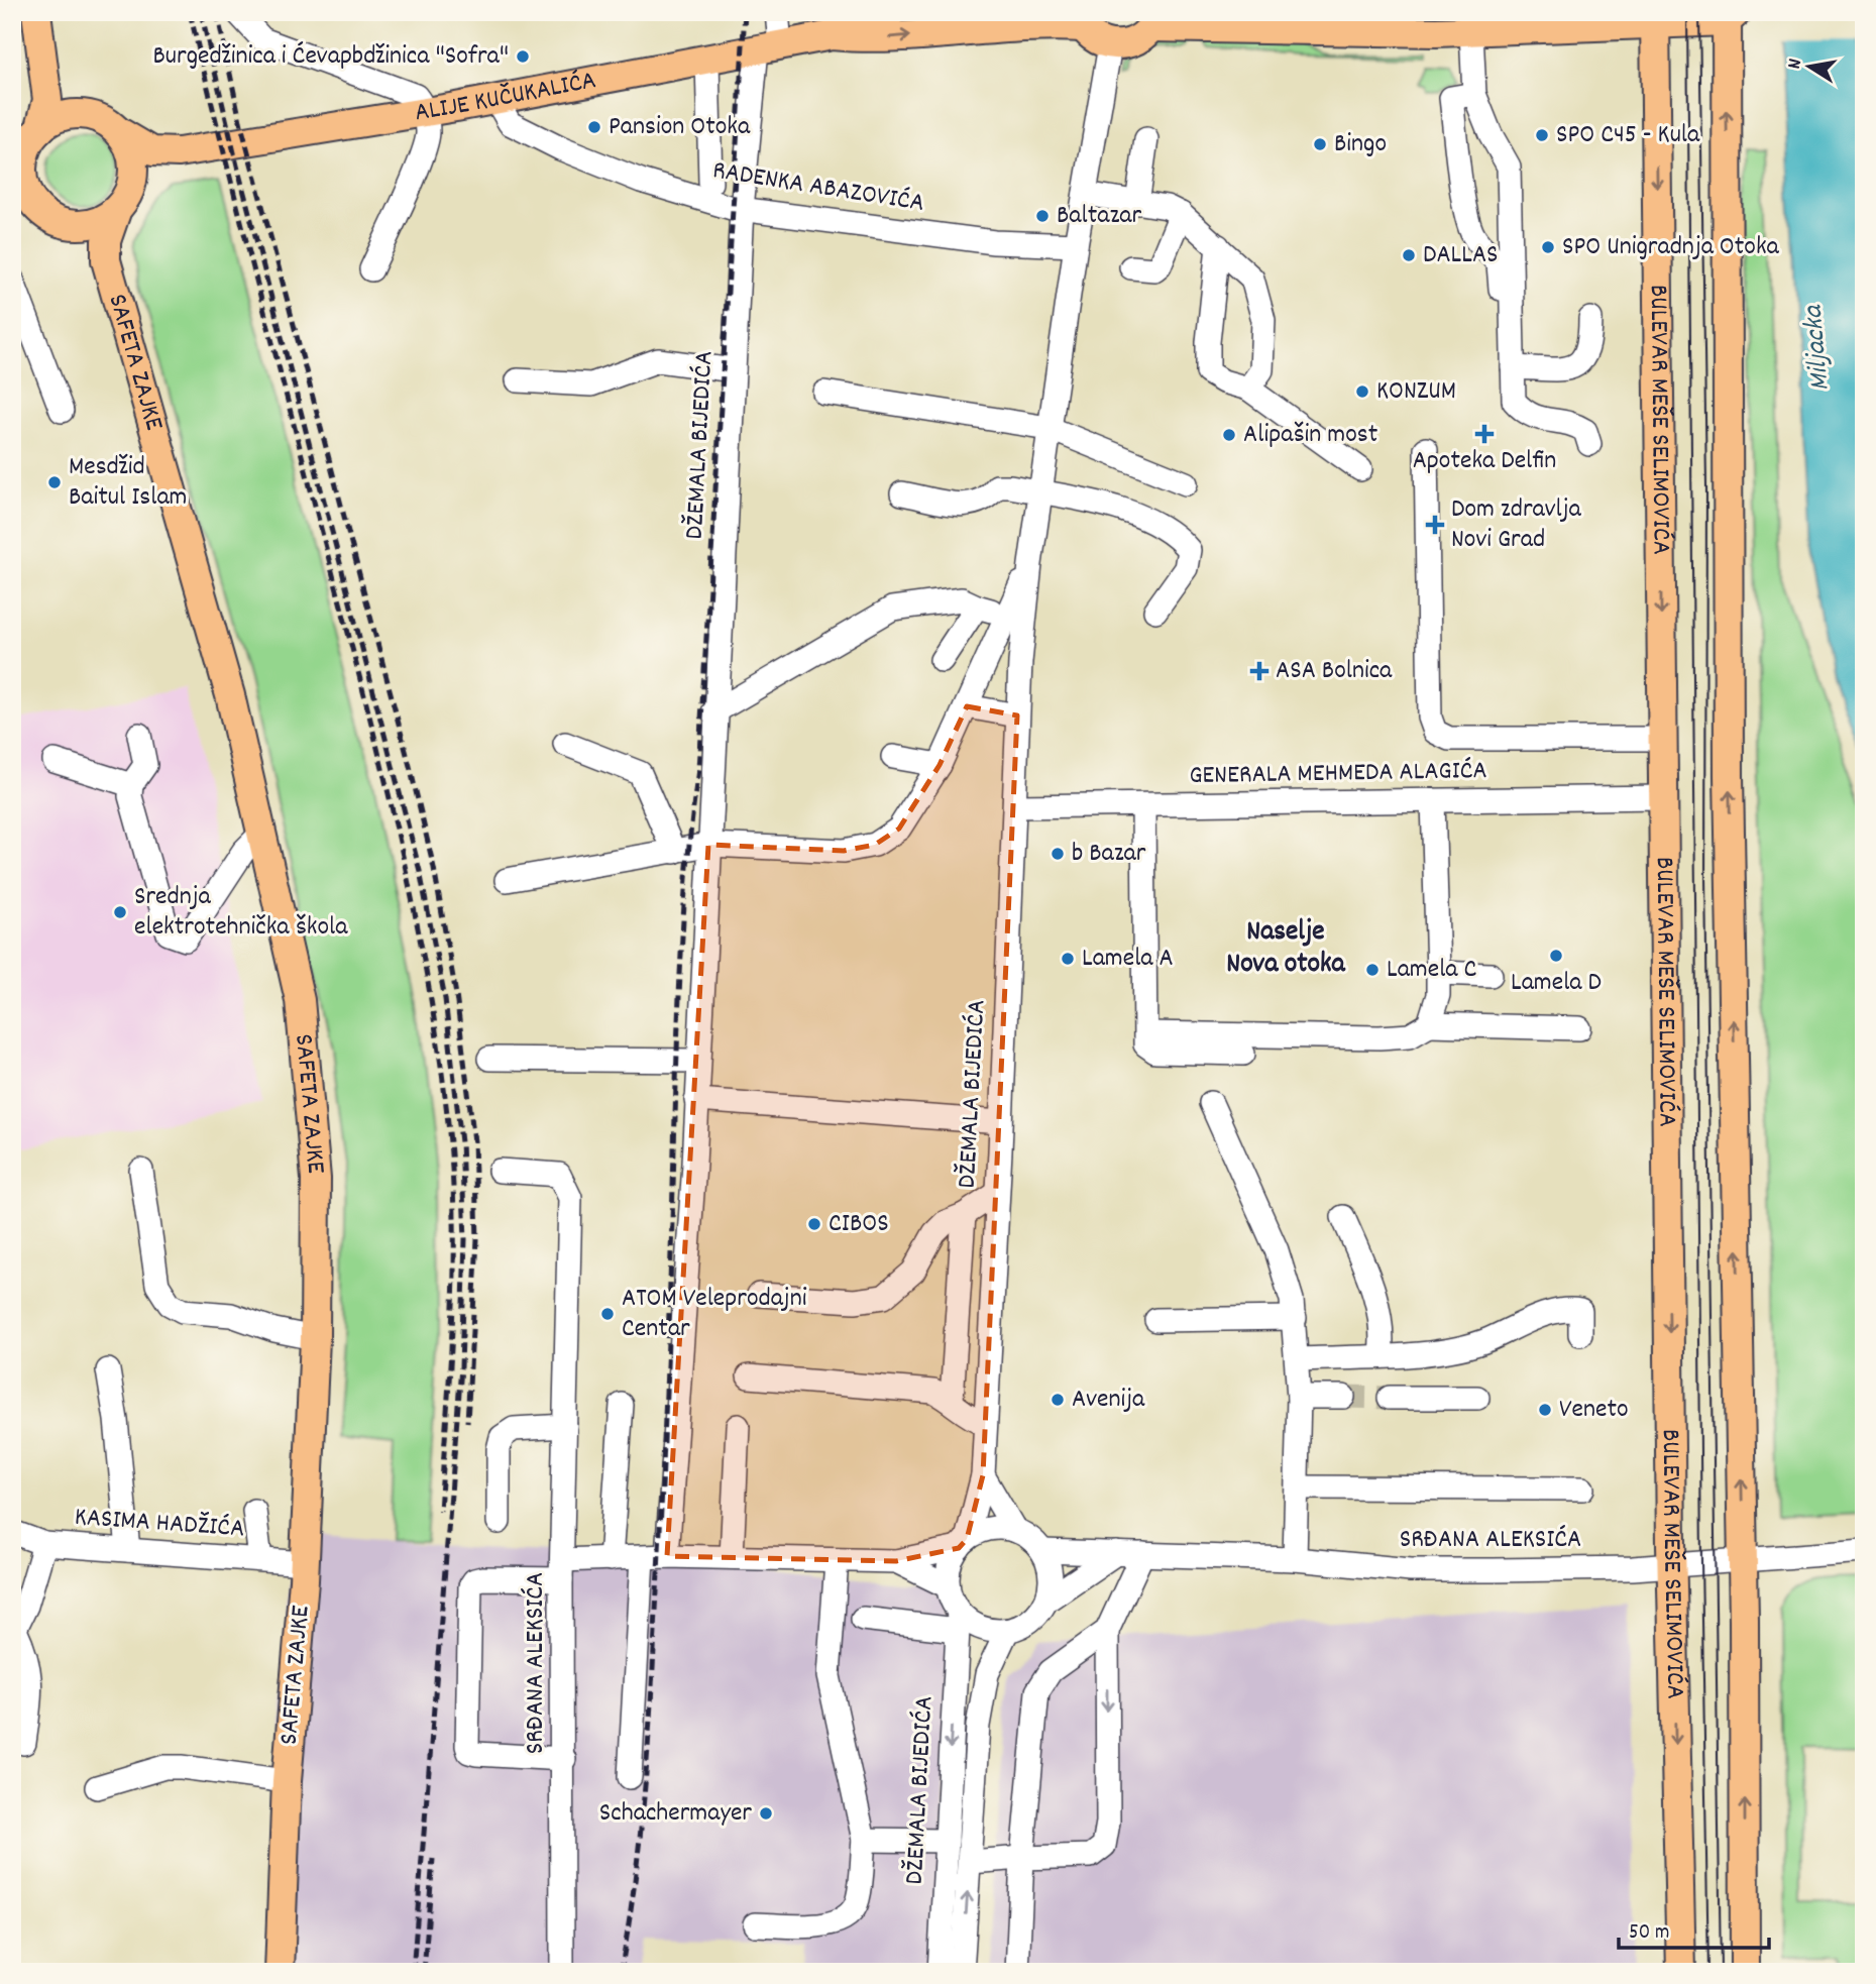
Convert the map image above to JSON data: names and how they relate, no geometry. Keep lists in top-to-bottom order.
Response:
{
  "streets": {
    "main road": ["ALIJE KUČUKALIĆA", "SAFETA ZAJKE", "BULEVAR MEŠE SELIMOVIĆA"],
    "street": [
      "RADENKA ABAZOVIĆA",
      "DŽEMALA BIJEDIĆA",
      "GENERALA MEHMEDA ALAGIĆA",
      "KASIMA HADŽIĆA",
      "SRĐANA ALEKSIĆA"
    ]
  },
  "crossings": [
    ["ALIJE KUČUKALIĆA", "RADENKA ABAZOVIĆA"],
    ["ALIJE KUČUKALIĆA", "SAFETA ZAJKE"],
    ["ALIJE KUČUKALIĆA", "DŽEMALA BIJEDIĆA"],
    ["RADENKA ABAZOVIĆA", "DŽEMALA BIJEDIĆA"],
    ["SAFETA ZAJKE", "KASIMA HADŽIĆA"],
    ["BULEVAR MEŠE SELIMOVIĆA", "GENERALA MEHMEDA ALAGIĆA"],
    ["BULEVAR MEŠE SELIMOVIĆA", "SRĐANA ALEKSIĆA"],
    ["DŽEMALA BIJEDIĆA", "GENERALA MEHMEDA ALAGIĆA"],
    ["DŽEMALA BIJEDIĆA", "SRĐANA ALEKSIĆA"]
  ],
  "districts": ["Naselje Nova otoka"],
  "water": ["Miljacka"],
  "places": {
    "other": [
      "Burgedžinica i Ćevapbdžinica \"Sofra\"",
      "Pansion Otoka",
      "SPO C45 - Kula",
      "Bingo",
      "Baltazar",
      "SPO Unigradnja Otoka",
      "DALLAS",
      "KONZUM",
      "Alipašin most",
      "Mesdžid Baitul Islam",
      "b Bazar",
      "Srednja elektrotehnička škola",
      "Lamela D",
      "Lamela A",
      "Lamela C",
      "CIBOS",
      "ATOM Veleprodajni Centar",
      "Avenija",
      "Veneto",
      "Schachermayer"
    ],
    "health": ["Apoteka Delfin", "Dom zdravlja Novi Grad", "ASA Bolnica"]
  },
  "scale_bar": "50 m",
  "north": "left"
}
